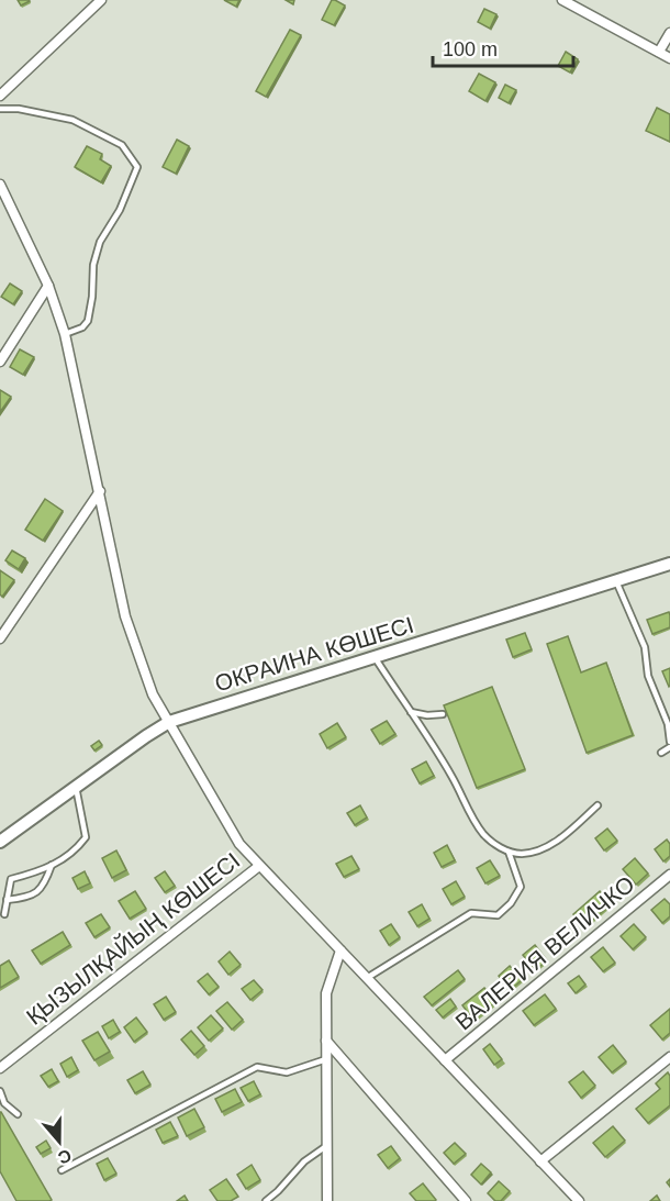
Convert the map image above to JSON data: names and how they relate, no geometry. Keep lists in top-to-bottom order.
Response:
{
  "streets": {
    "street": ["ОКРАИНА КӨШЕСІ", "ҚЫЗЫЛҚАЙЫҢ КӨШЕСІ", "ВАЛЕРИЯ ВЕЛИЧКО"]
  },
  "scale_bar": "100 m",
  "north": "bottom"
}
